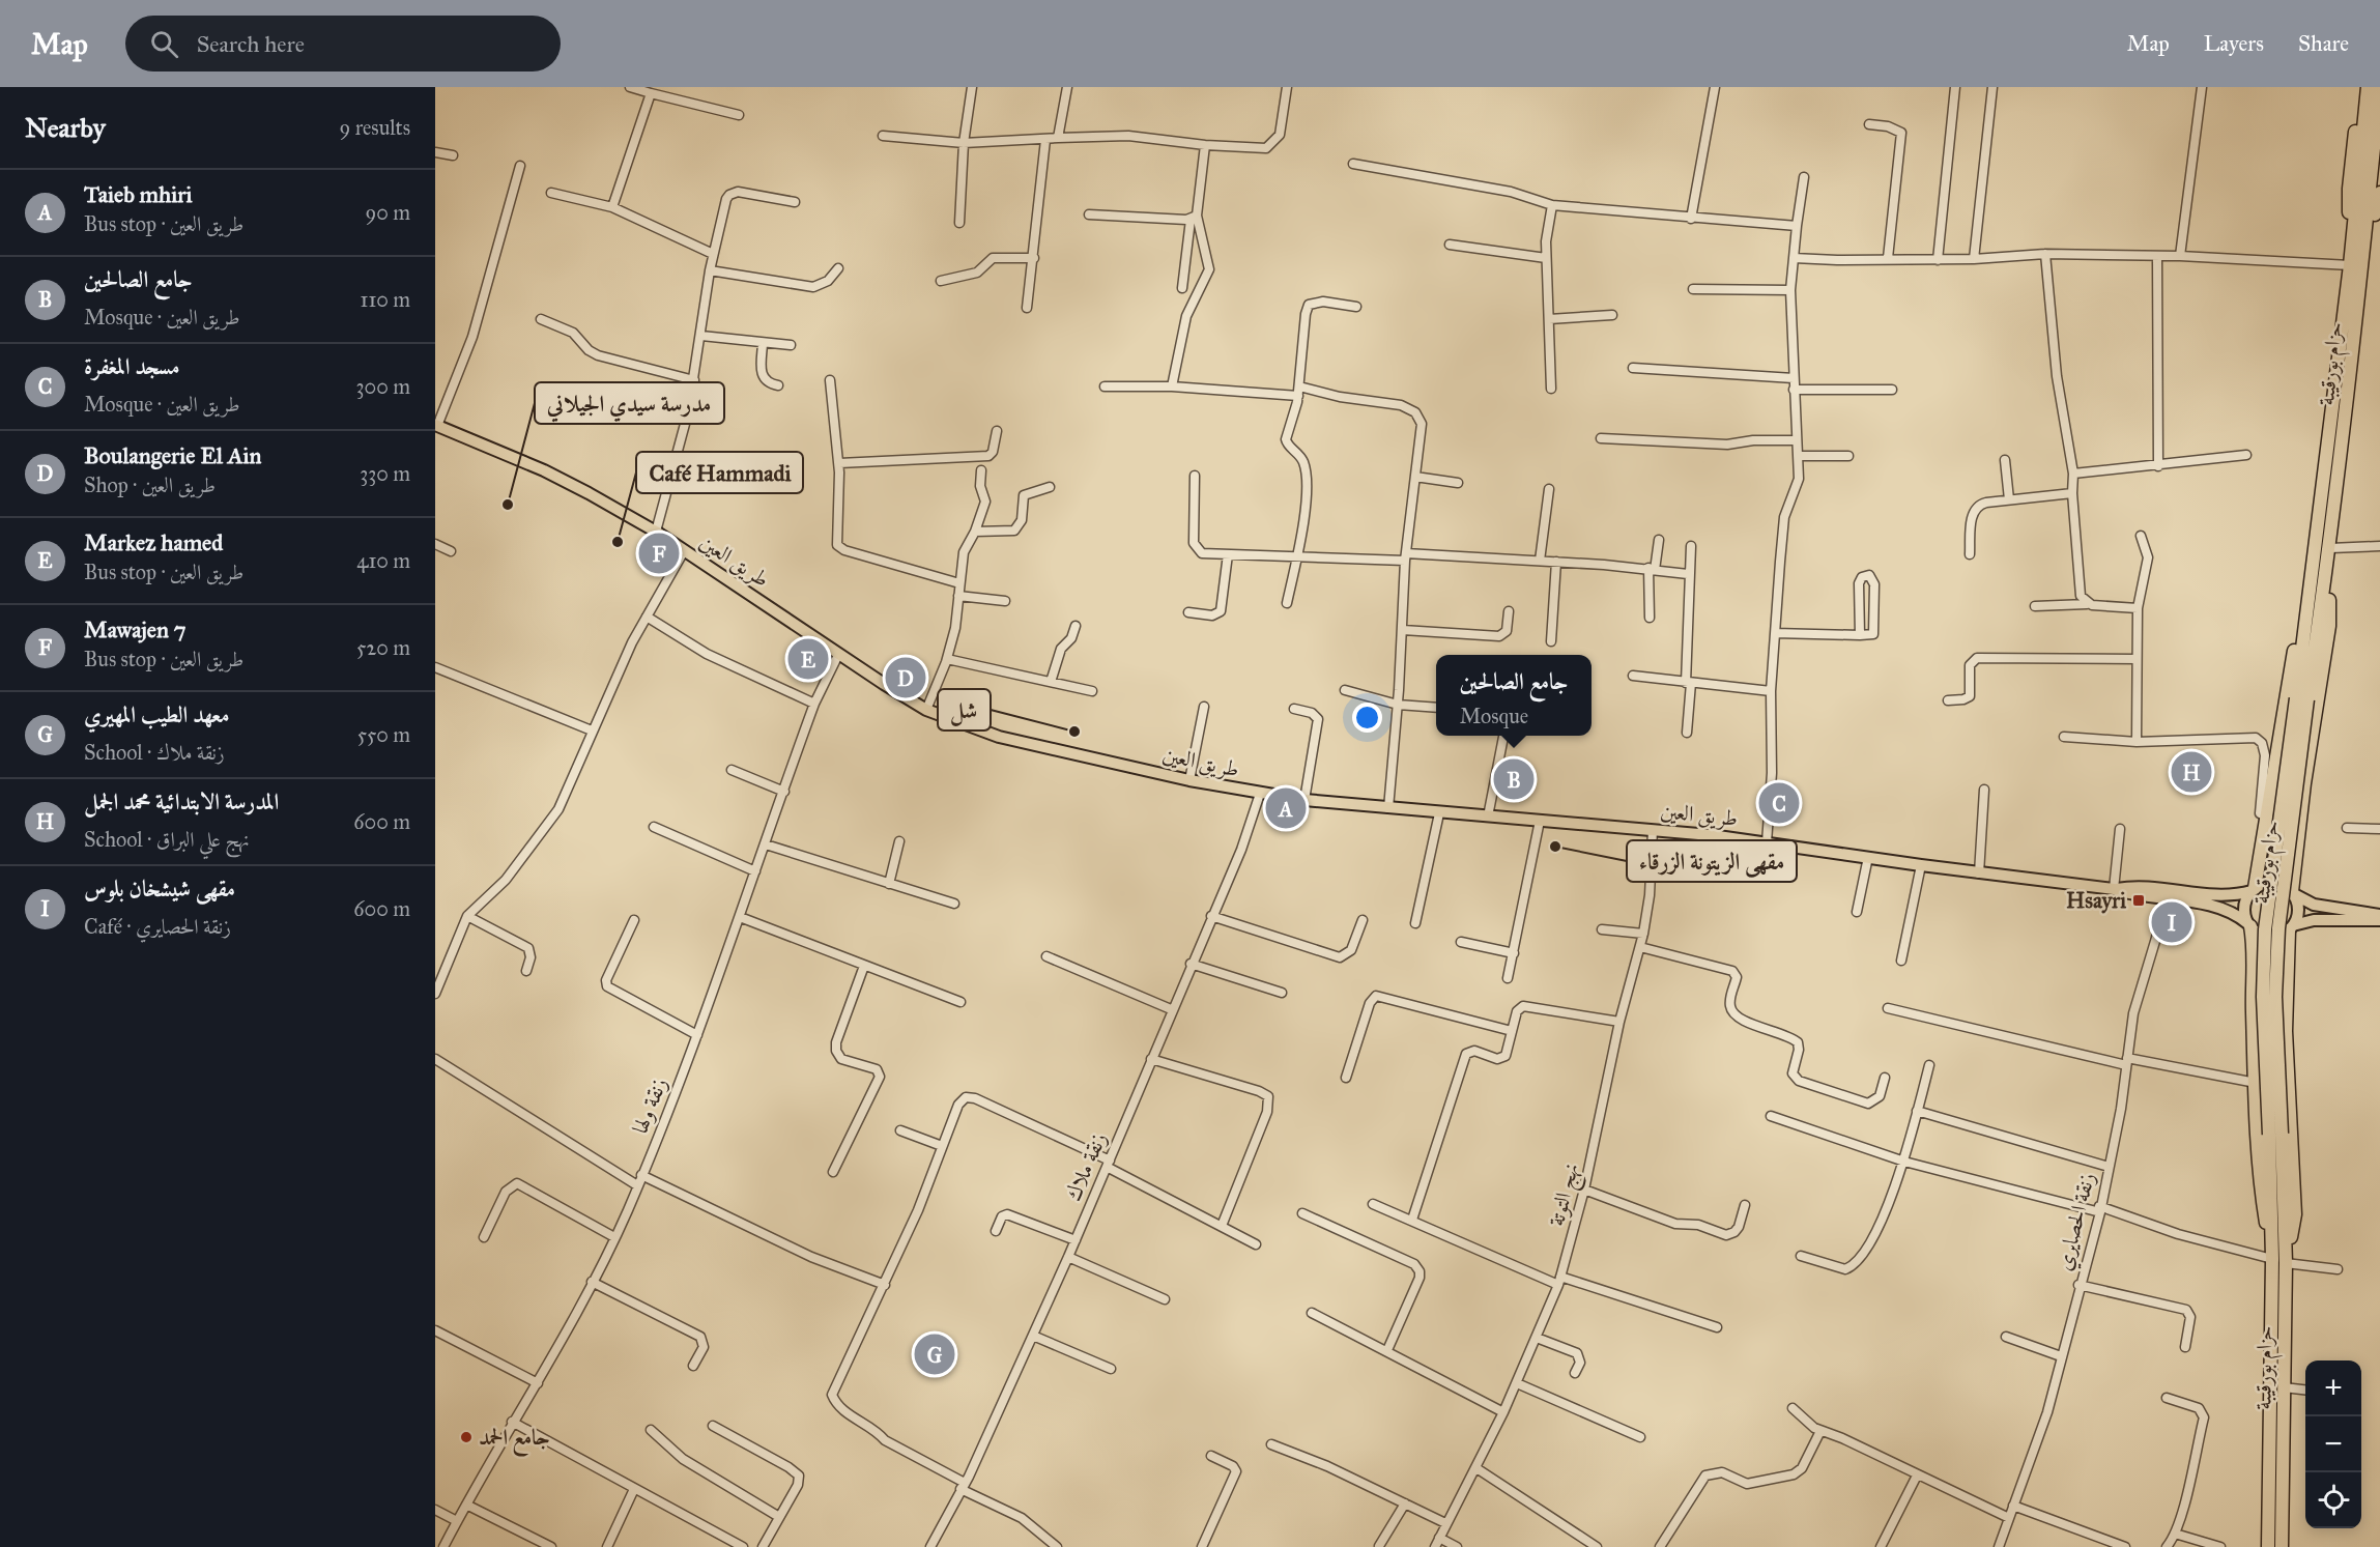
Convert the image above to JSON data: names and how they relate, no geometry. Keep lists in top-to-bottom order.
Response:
{
  "streets": {
    "highway": ["حزام بورقيبة"],
    "main road": ["طريق العين"],
    "street": [
      "زنقة ولها",
      "زنقة ملاك",
      "نهج التوتة",
      "زنقة الحصايري"
    ]
  },
  "crossings": [
    ["طريق العين", "زنقة ولها"],
    ["طريق العين", "زنقة ملاك"],
    ["طريق العين", "نهج التوتة"],
    ["طريق العين", "زنقة الحصايري"]
  ],
  "places": {
    "other": [
      "مدرسة سيدي الجيلاني",
      "Café Hammadi",
      "شل",
      "مقهى الزيتونة الزرقاء",
      "جامع الحمد"
    ],
    "transit": ["Hsayri"]
  },
  "page": {
    "header": "Map",
    "search": "Search here",
    "nav": ["Map", "Layers", "Share"],
    "heading": ["Nearby", "9 results"],
    "list": [
      {
        "mark": "A",
        "name": "Taieb mhiri",
        "note": "Bus stop · طريق العين",
        "value": "90 m"
      },
      {
        "mark": "B",
        "name": "جامع الصالحين",
        "note": "Mosque · طريق العين",
        "value": "110 m"
      },
      {
        "mark": "C",
        "name": "مسجد المغفرة",
        "note": "Mosque · طريق العين",
        "value": "300 m"
      },
      {
        "mark": "D",
        "name": "Boulangerie El Ain",
        "note": "Shop · طريق العين",
        "value": "330 m"
      },
      {
        "mark": "E",
        "name": "Markez hamed",
        "note": "Bus stop · طريق العين",
        "value": "410 m"
      },
      {
        "mark": "F",
        "name": "Mawajen 7",
        "note": "Bus stop · طريق العين",
        "value": "520 m"
      },
      {
        "mark": "G",
        "name": "معهد الطيب المهيري",
        "note": "School · زنقة ملاك",
        "value": "550 m"
      },
      {
        "mark": "H",
        "name": "المدرسة الابتدائية محمد الجمل",
        "note": "School · نهج علي البراق",
        "value": "600 m"
      },
      {
        "mark": "I",
        "name": "مقهى شيشخان بلوس",
        "note": "Café · زنقة الحصايري",
        "value": "600 m"
      }
    ],
    "pins": [
      "F",
      "E",
      "D",
      "H",
      "B",
      "C",
      "A",
      "I",
      "G"
    ],
    "popup": ["جامع الصالحين", "Mosque"],
    "map_buttons": ["+", "−"]
  }
}
